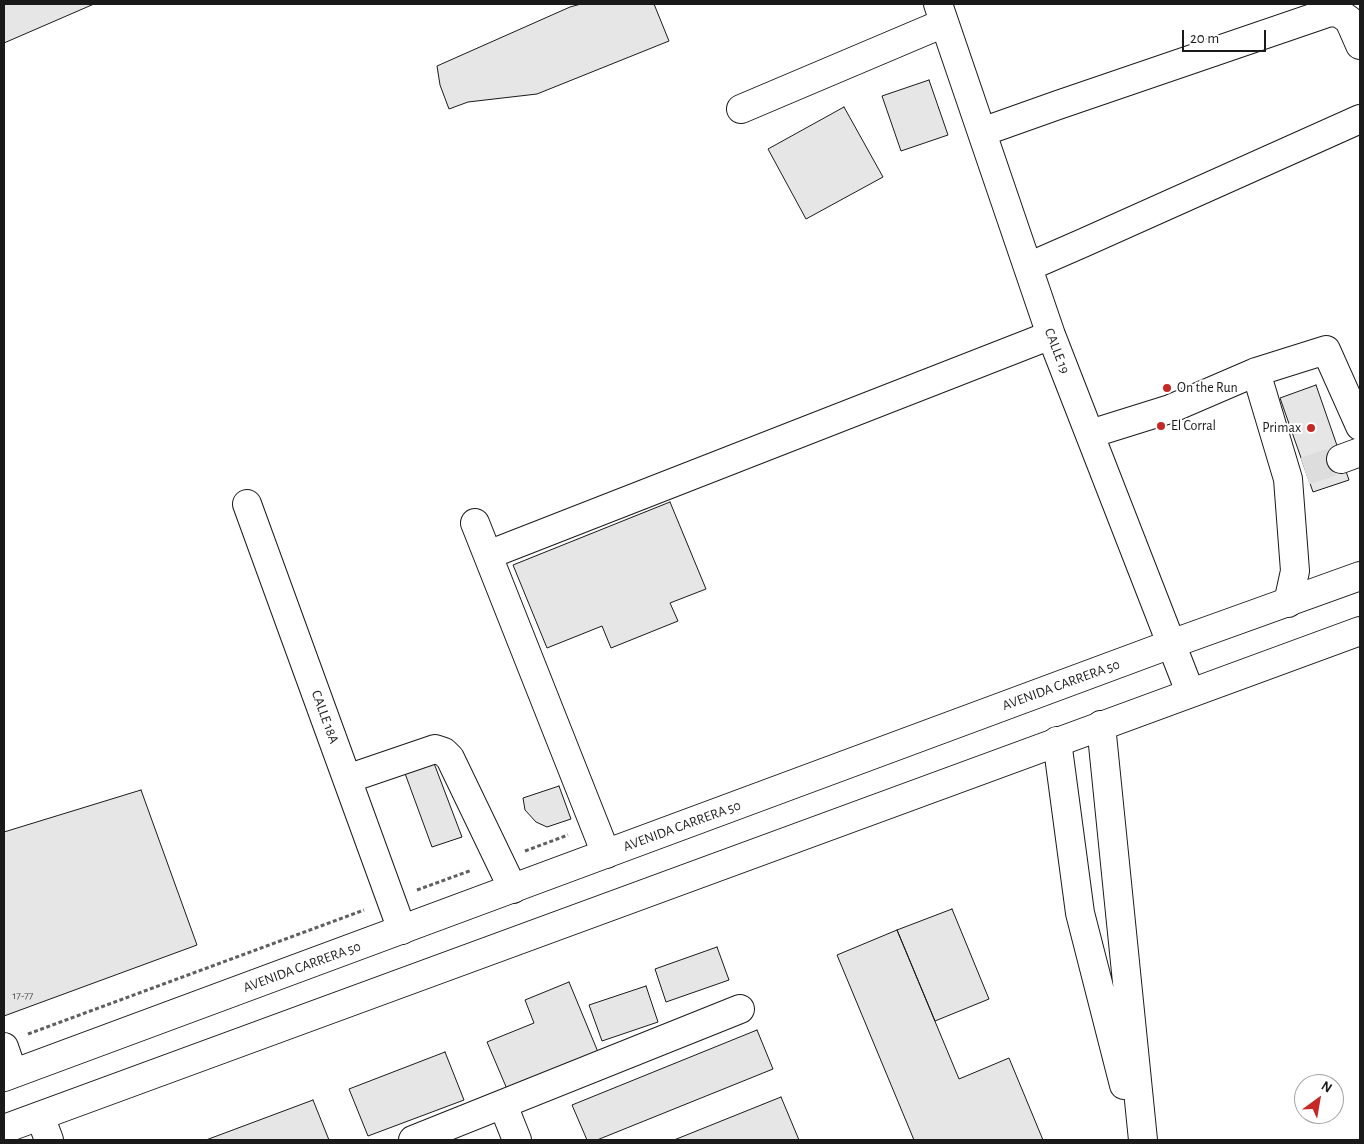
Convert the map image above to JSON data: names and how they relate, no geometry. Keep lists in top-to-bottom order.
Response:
{
  "streets": {
    "main road": ["CALLE 19", "AVENIDA CARRERA 50", "CALLE 18A"]
  },
  "crossings": [
    ["CALLE 19", "AVENIDA CARRERA 50"],
    ["AVENIDA CARRERA 50", "CALLE 18A"]
  ],
  "places": ["On the Run", "El Corral", "Primax"],
  "house_numbers": ["17-77"],
  "scale_bar": "20 m",
  "north": "top right"
}
